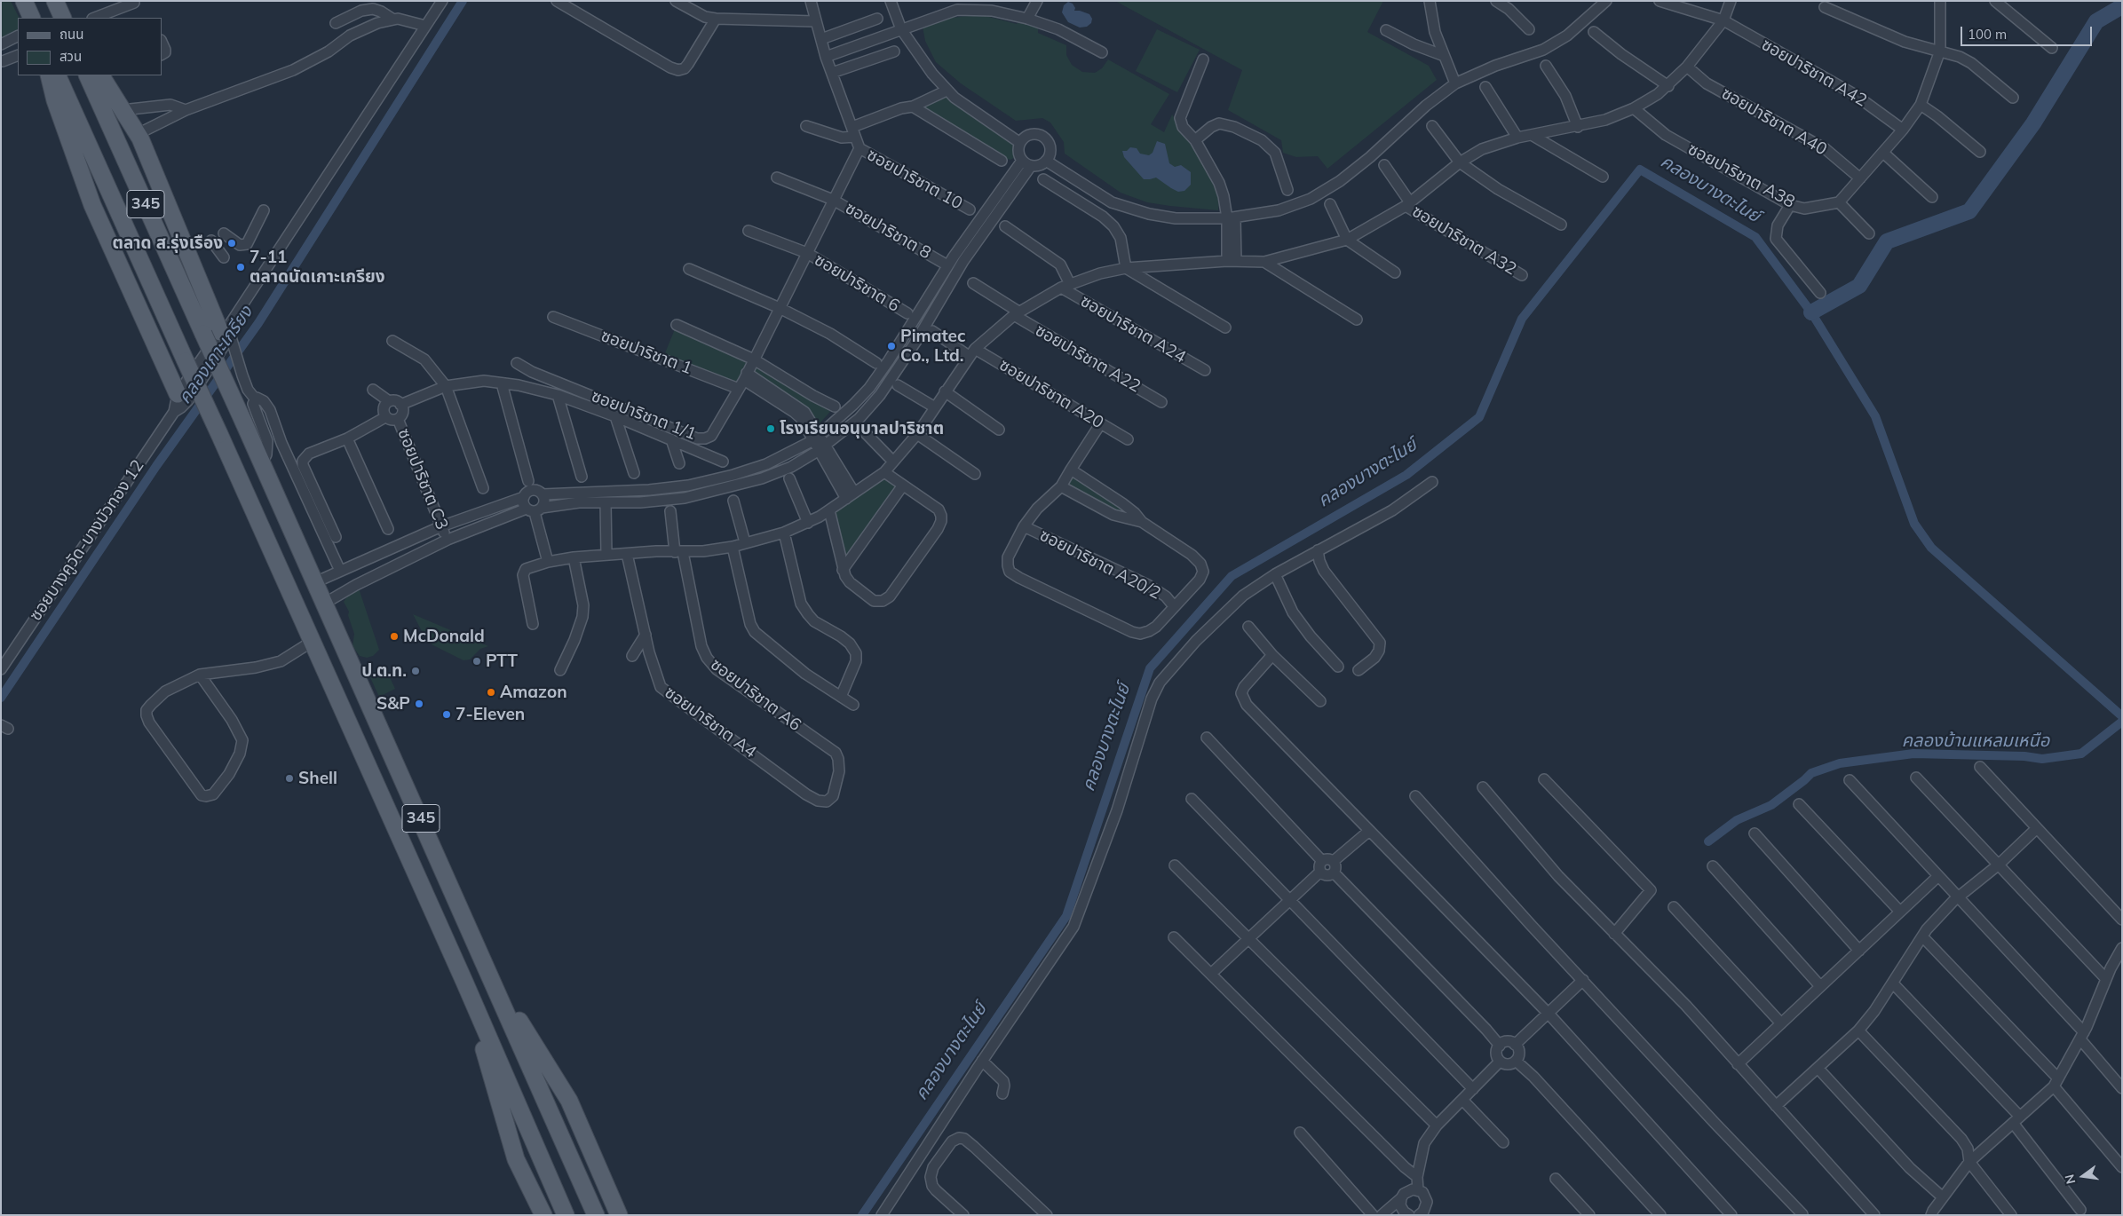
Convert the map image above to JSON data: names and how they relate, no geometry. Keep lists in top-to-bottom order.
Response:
{
  "streets": {
    "main road": ["345"],
    "street": [
      "ซอยปาริชาต A42",
      "ซอยปาริชาต A40",
      "ซอยปาริชาต A38",
      "ซอยปาริชาต 10",
      "ซอยปาริชาต 8",
      "ซอยปาริชาต A32",
      "ซอยปาริชาต 6",
      "ซอยปาริชาต A24",
      "ซอยปาริชาต 1",
      "ซอยปาริชาต A22",
      "ซอยปาริชาต A20",
      "ซอยปาริชาต 1/1",
      "ซอยปาริชาต C3",
      "ซอยบางคูวัด-บางบัวทอง 12",
      "ซอยปาริชาต A20/2",
      "ซอยปาริชาต A6",
      "ซอยปาริชาต A4"
    ]
  },
  "crossings": [
    ["ซอยปาริชาต 10", "ซอยปาริชาต 1/1"],
    ["ซอยปาริชาต 8", "ซอยปาริชาต 1/1"],
    ["ซอยปาริชาต 6", "ซอยปาริชาต 1/1"],
    ["ซอยปาริชาต 1", "ซอยปาริชาต 1/1"],
    ["ซอยปาริชาต A6", "ซอยปาริชาต A4"]
  ],
  "water": ["คลองบางตะไนย์", "คลองเกาะเกรียง", "คลองบ้านแหลมเหนือ"],
  "places": [
    "ตลาด ส.รุ่งเรือง",
    "7-11 ตลาดนัดเกาะเกรียง",
    "Pimatec Co., Ltd.",
    "โรงเรียนอนุบาลปาริชาต",
    "McDonald",
    "PTT",
    "ป.ต.ท.",
    "Amazon",
    "S&P",
    "7-Eleven",
    "Shell"
  ],
  "legend": ["ถนน", "สวน"],
  "scale_bar": "100 m",
  "north": "left"
}
